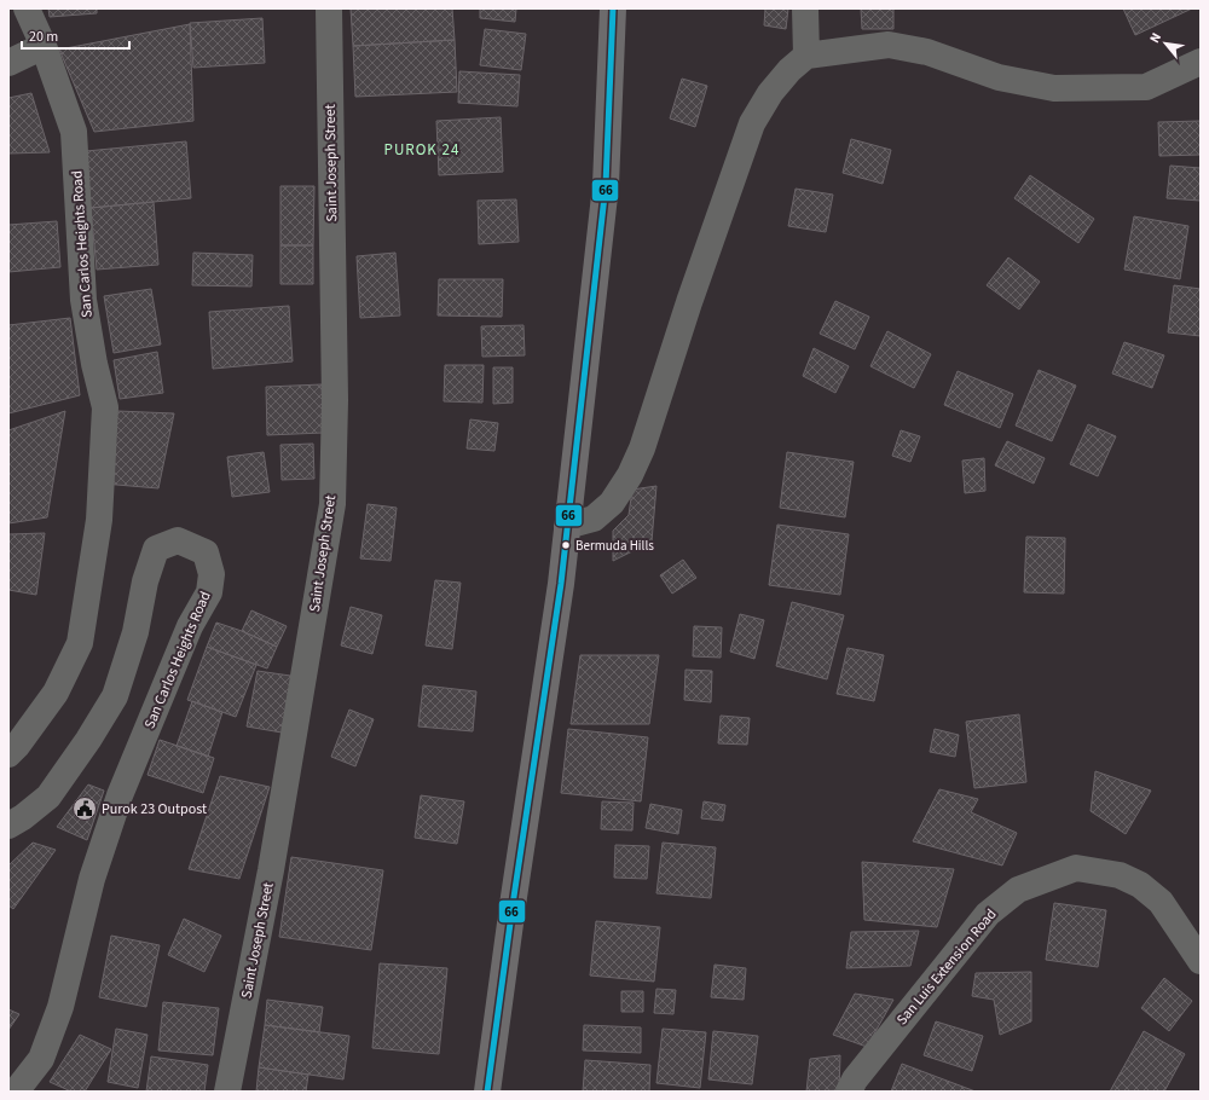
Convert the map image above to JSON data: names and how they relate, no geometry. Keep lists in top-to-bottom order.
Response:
{
  "streets": {
    "street": ["Saint Joseph Street", "San Carlos Heights Road", "San Luis Extension Road"]
  },
  "districts": ["PUROK 24"],
  "places": {
    "other": ["Bermuda Hills"],
    "public building": ["Purok 23 Outpost"]
  },
  "lines": ["transit line 66"],
  "scale_bar": "20 m",
  "north": "top left"
}
